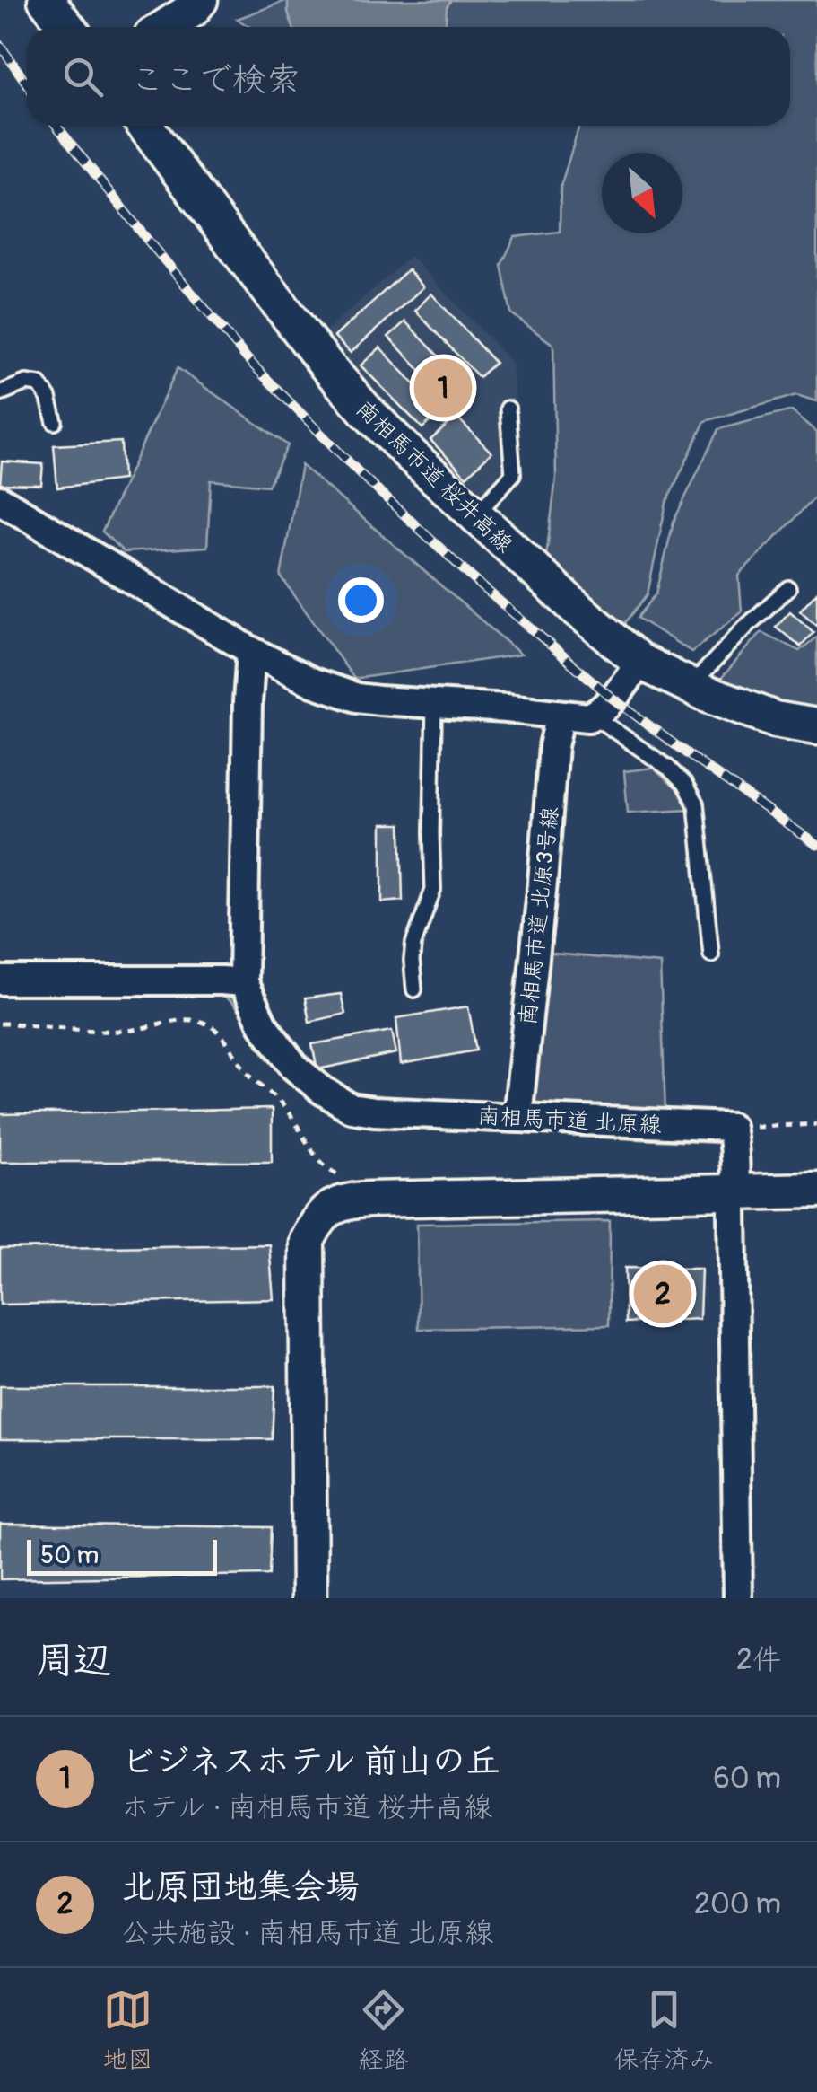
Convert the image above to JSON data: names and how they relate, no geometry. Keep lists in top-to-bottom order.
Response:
{
  "streets": {
    "street": ["南相馬市道 桜井高線", "南相馬市道 北原3号線", "南相馬市道 北原線"]
  },
  "crossings": [
    ["南相馬市道 北原3号線", "南相馬市道 北原線"]
  ],
  "scale_bar": "50 m",
  "north": "bottom right",
  "page": {
    "search": "ここで検索",
    "pins": ["1", "2"],
    "scale": "50 m",
    "heading": ["周辺", "2件"],
    "list": [
      {
        "mark": "1",
        "name": "ビジネスホテル 前山の丘",
        "note": "ホテル · 南相馬市道 桜井高線",
        "value": "60 m"
      },
      {
        "mark": "2",
        "name": "北原団地集会場",
        "note": "公共施設 · 南相馬市道 北原線",
        "value": "200 m"
      }
    ],
    "nav": ["地図", "経路", "保存済み"]
  }
}
